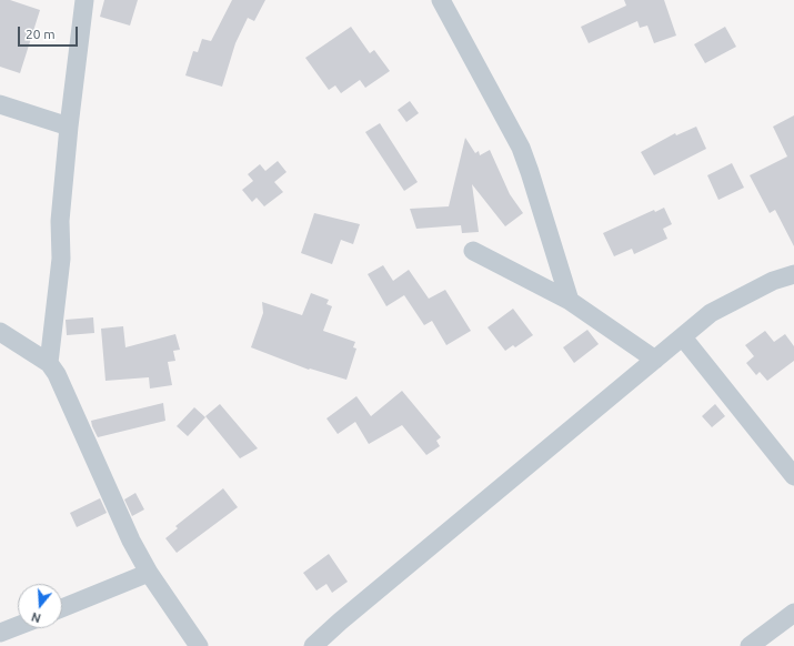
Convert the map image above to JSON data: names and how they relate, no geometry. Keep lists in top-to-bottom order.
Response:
{
  "scale_bar": "20 m",
  "north": "bottom"
}
